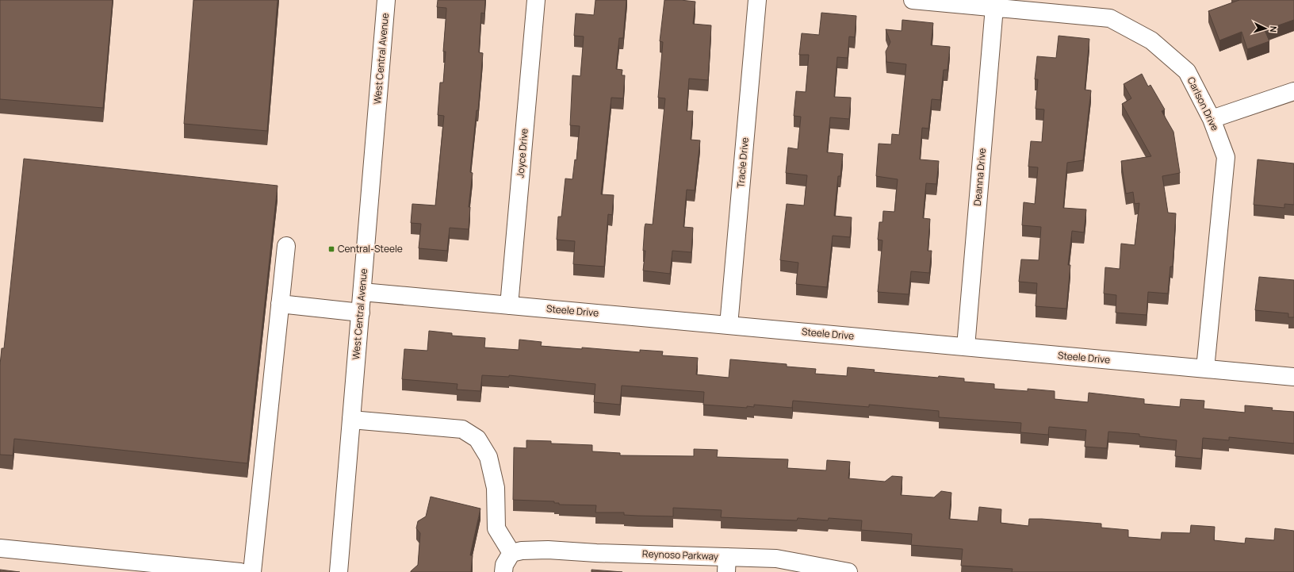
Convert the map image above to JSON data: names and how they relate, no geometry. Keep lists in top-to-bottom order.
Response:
{
  "streets": {
    "street": [
      "West Central Avenue",
      "Carlson Drive",
      "Joyce Drive",
      "Tracie Drive",
      "Deanna Drive",
      "Steele Drive",
      "Reynoso Parkway"
    ]
  },
  "crossings": [
    ["West Central Avenue", "Steele Drive"],
    ["Carlson Drive", "Deanna Drive"],
    ["Carlson Drive", "Steele Drive"],
    ["Joyce Drive", "Steele Drive"],
    ["Tracie Drive", "Steele Drive"],
    ["Deanna Drive", "Steele Drive"]
  ],
  "places": {
    "transit": ["Central-Steele"]
  },
  "north": "right"
}
